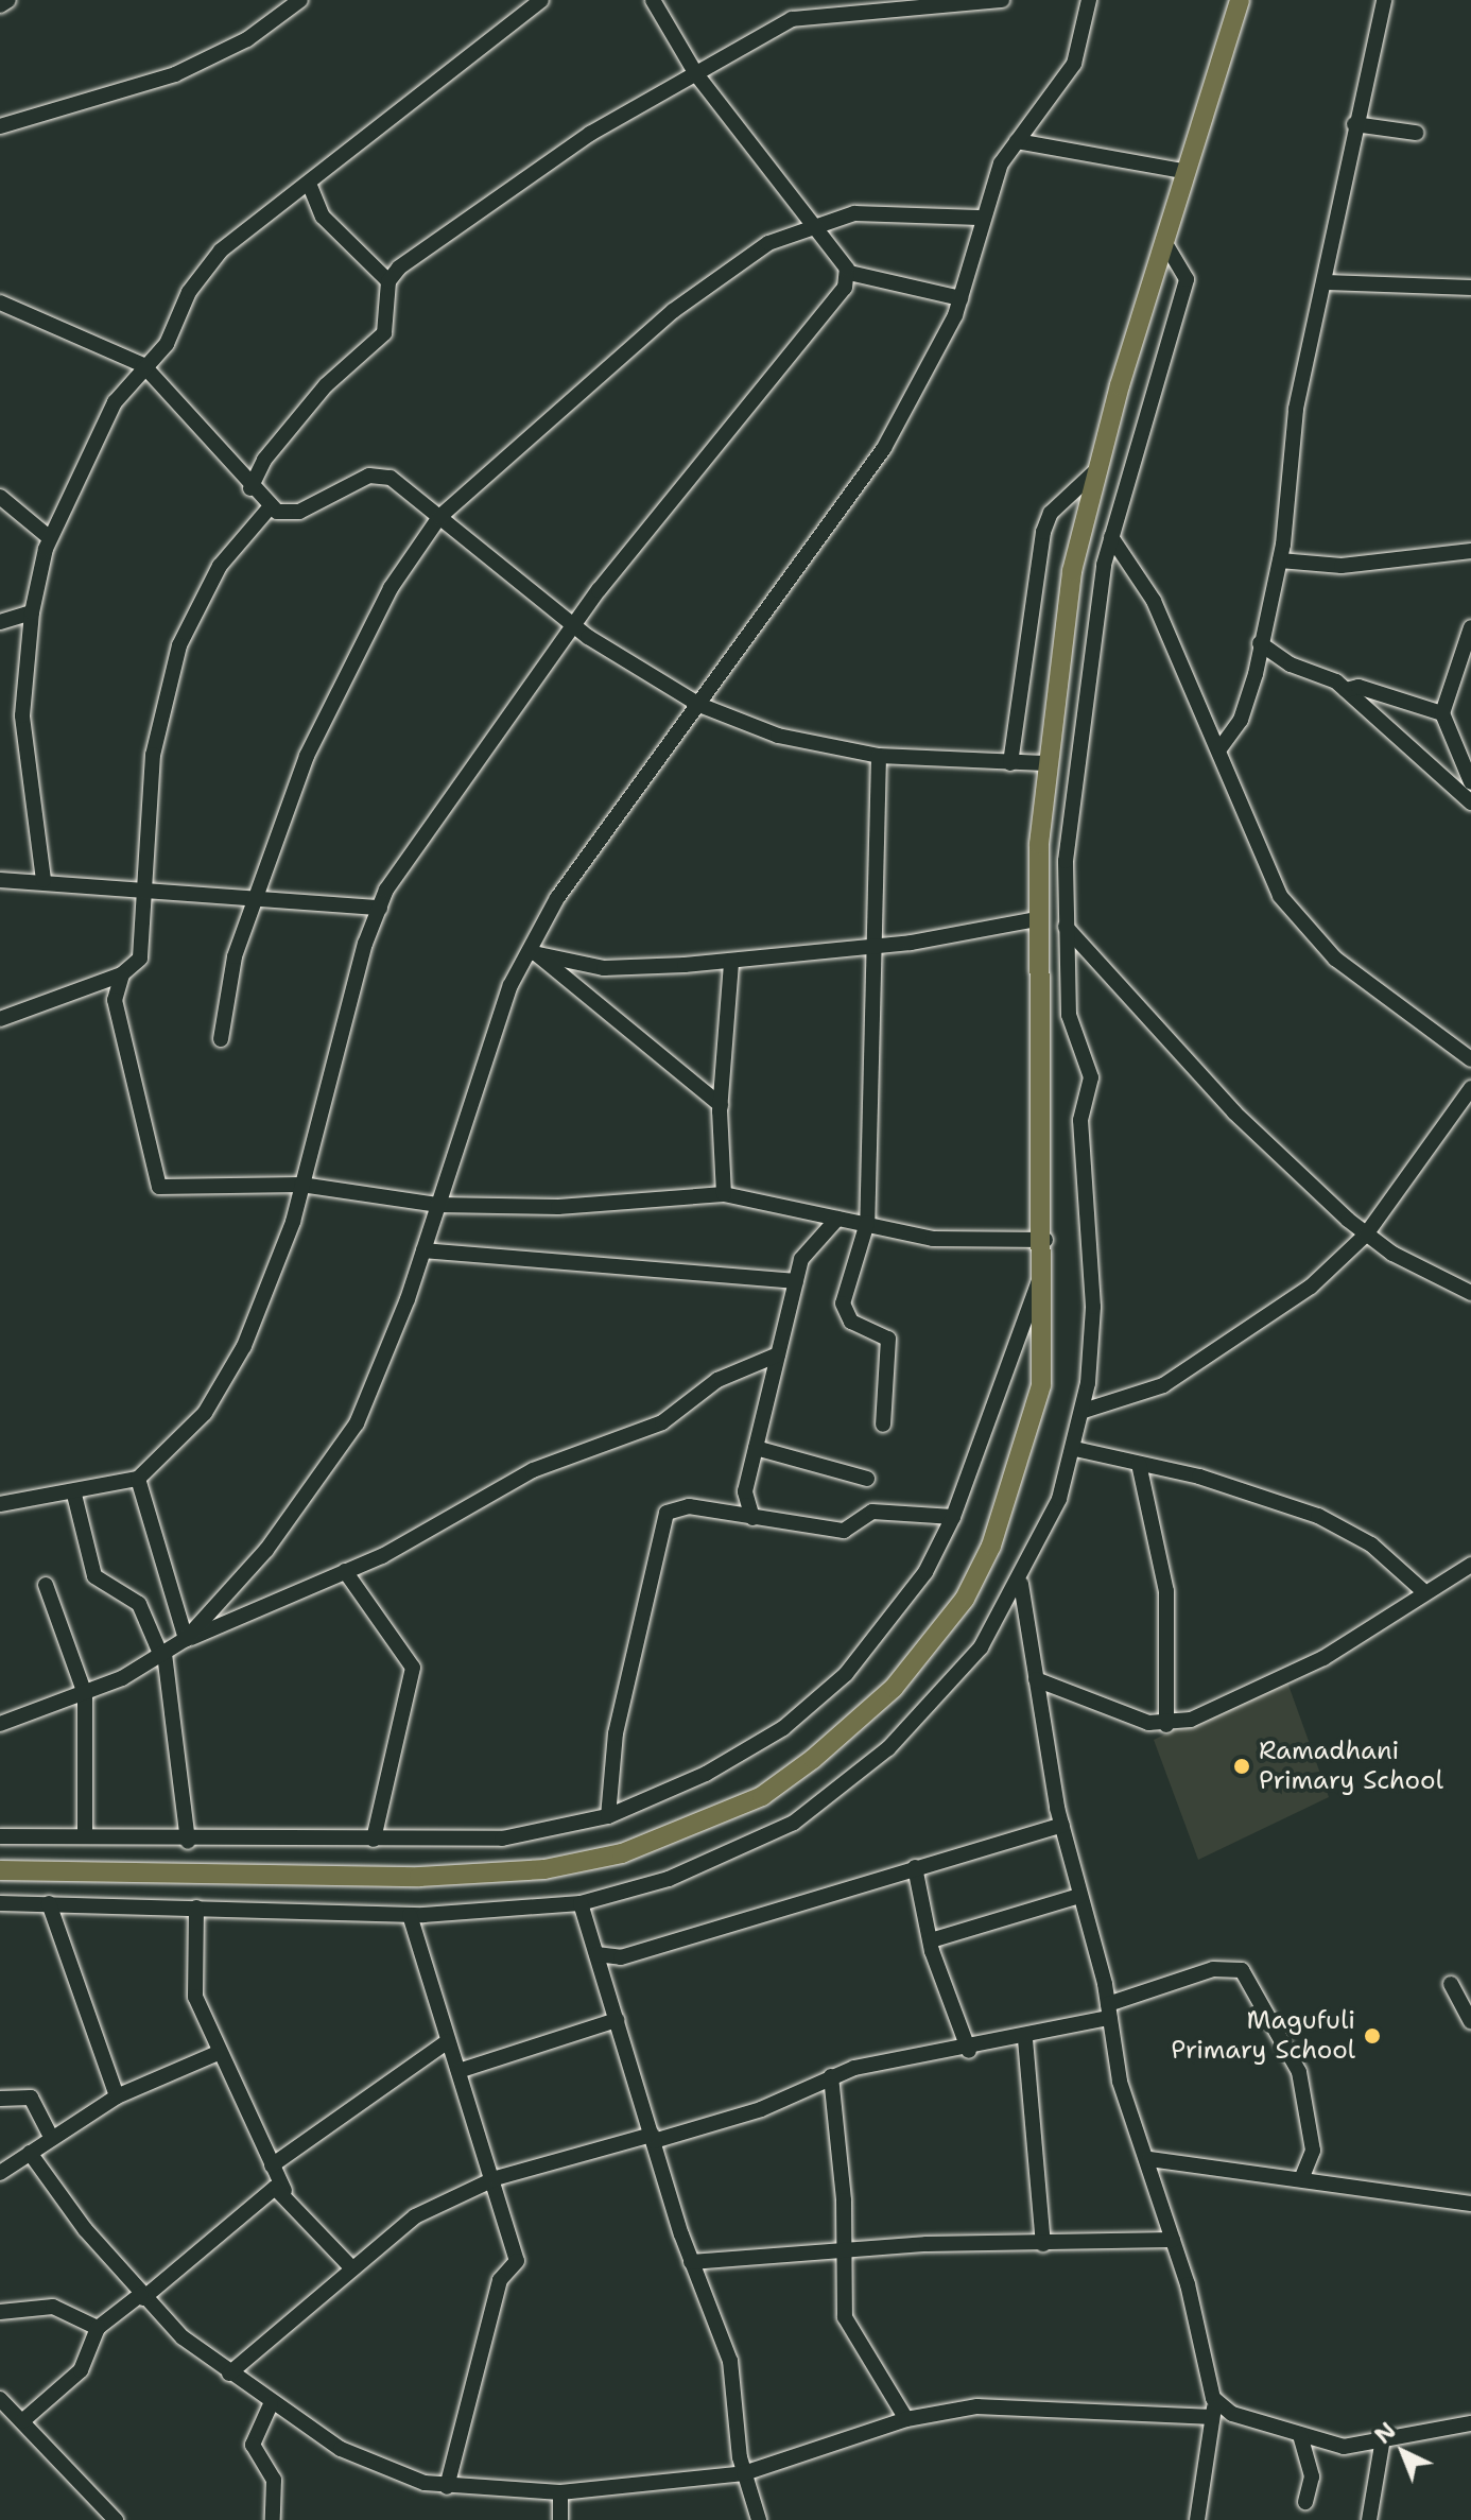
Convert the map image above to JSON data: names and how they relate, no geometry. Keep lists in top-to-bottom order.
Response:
{
  "places": ["Ramadhani Primary School", "Magufuli Primary School"],
  "north": "top left"
}
